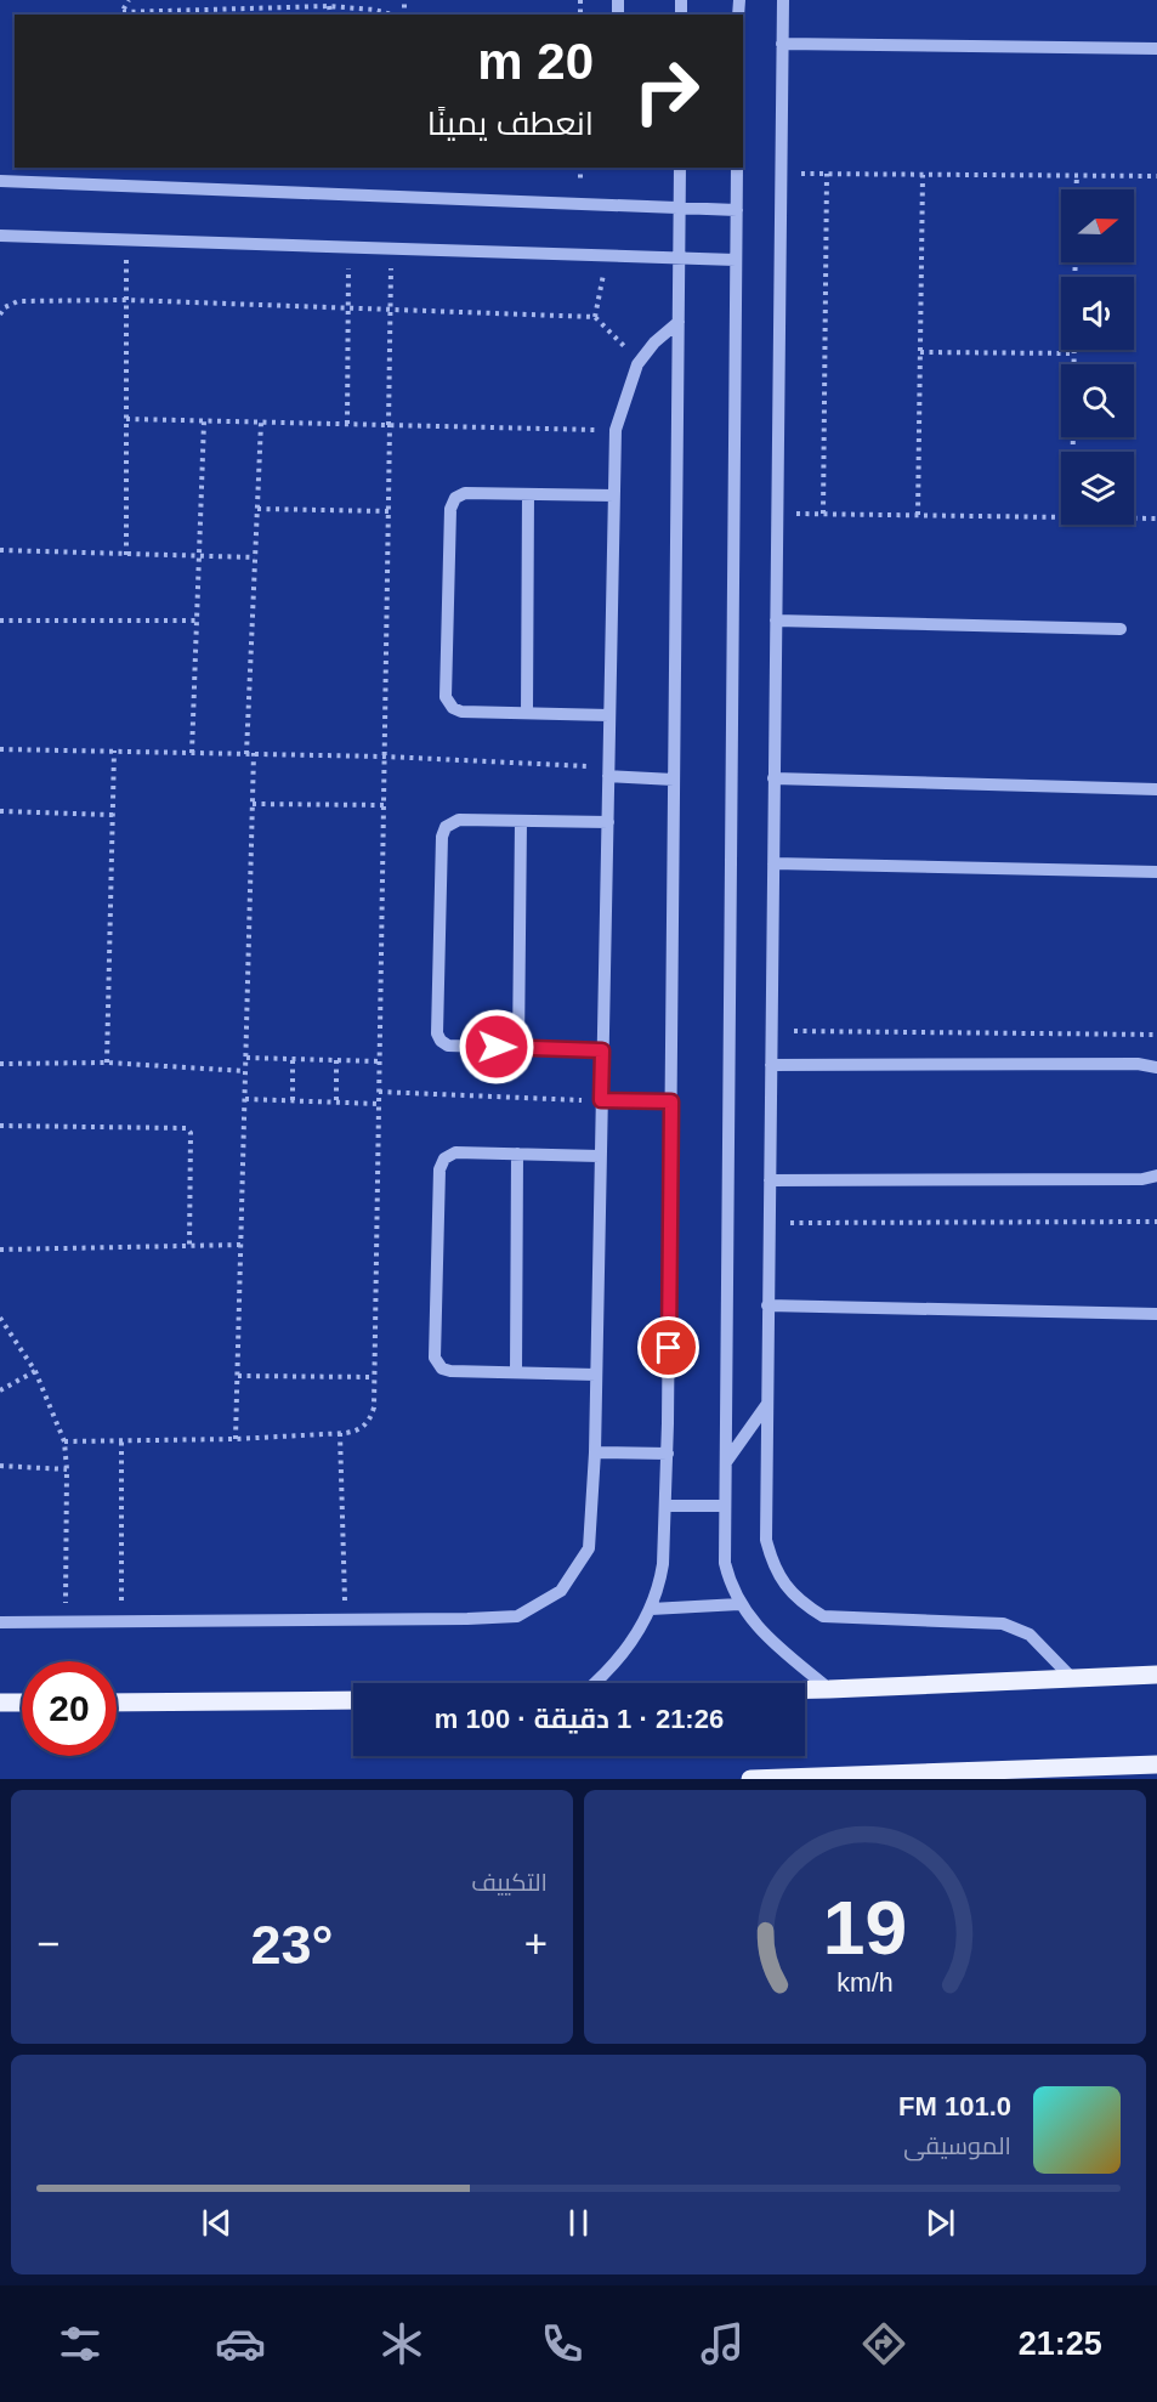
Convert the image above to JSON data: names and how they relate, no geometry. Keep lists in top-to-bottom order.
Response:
{
  "north": "right",
  "page": {
    "turn": ["20 m", "انعطف يمينًا"],
    "limit": "20",
    "trip": "21:26 · 1 دقيقة · 100 m",
    "tile": "التكييف",
    "heat": ["−", "23°", "+"],
    "song": ["101.0 FM", "الموسيقى"],
    "tabs": "21:25",
    "gauge": ["19", "km/h"]
  }
}
